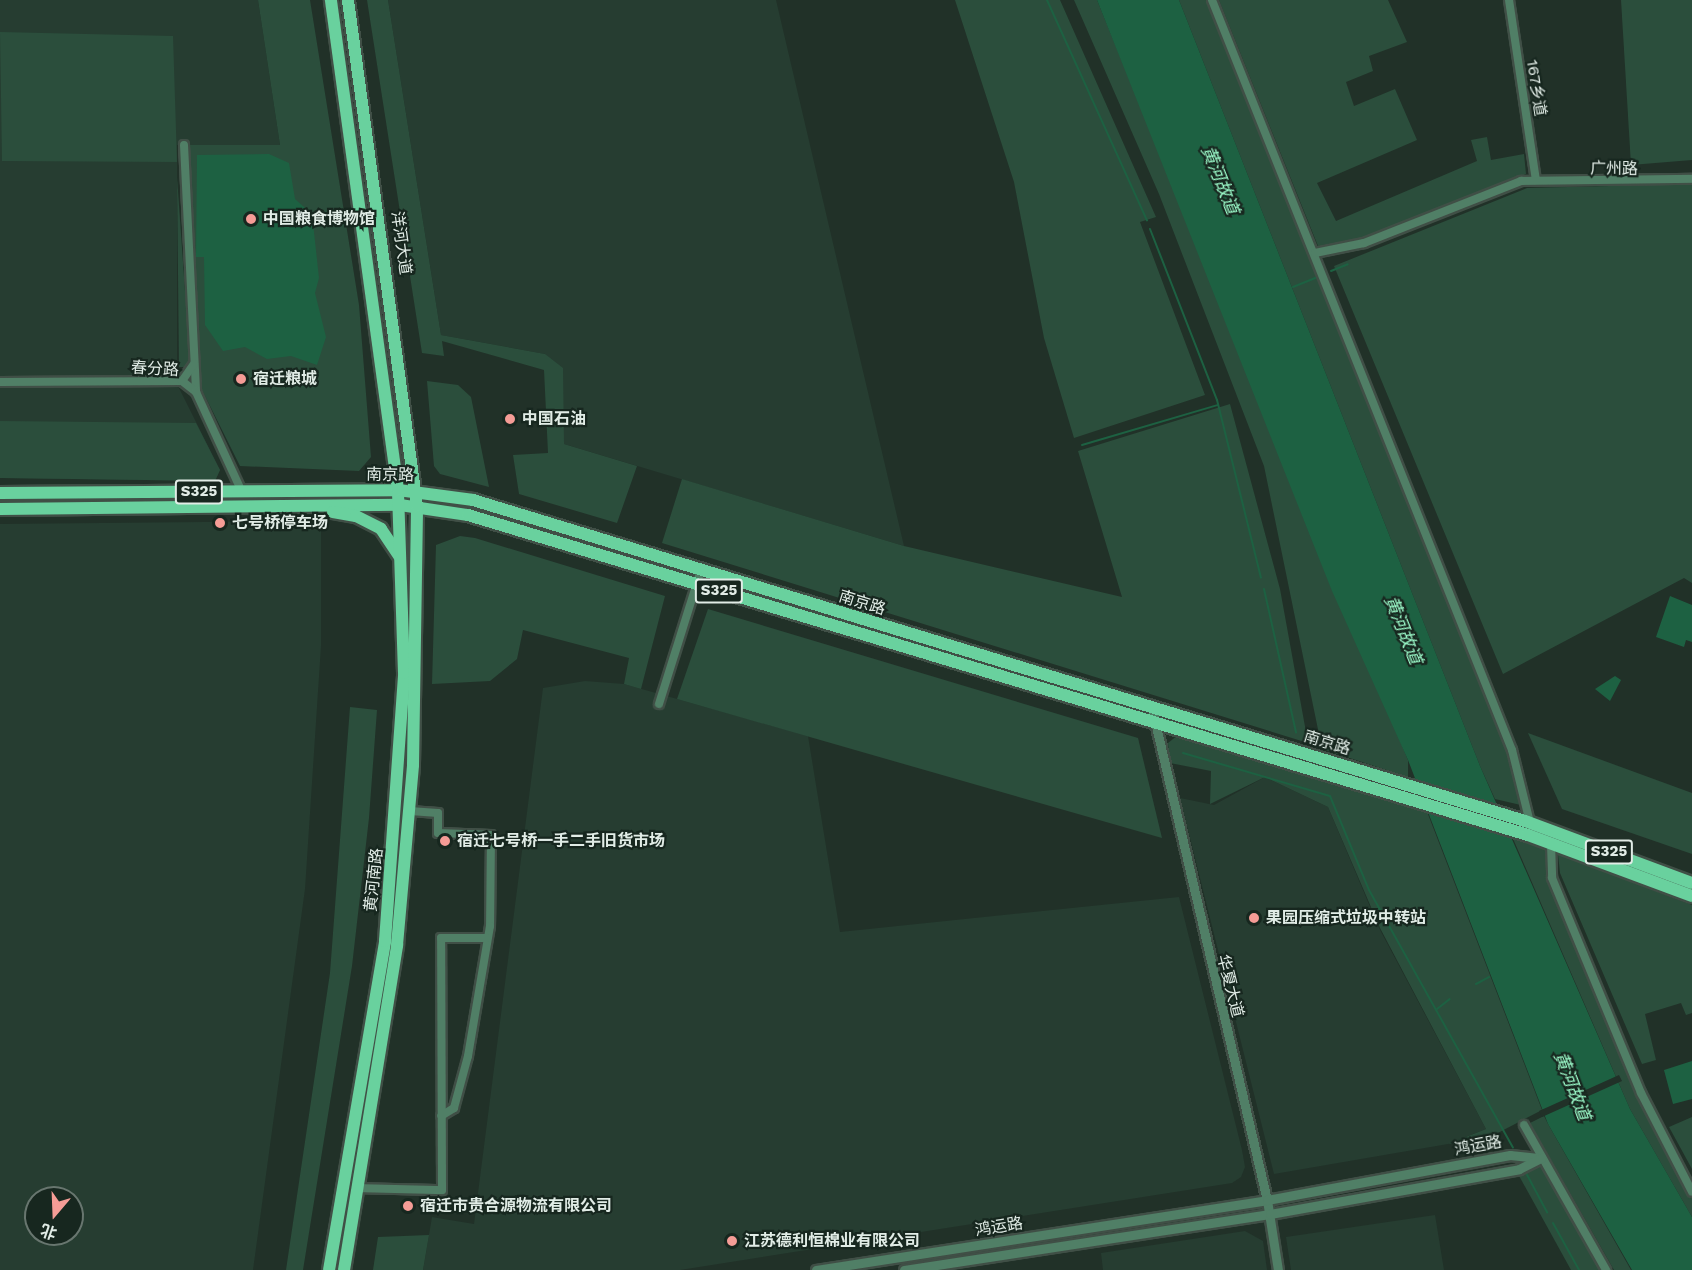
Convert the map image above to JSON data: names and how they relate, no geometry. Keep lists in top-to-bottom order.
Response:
{
  "streets": {
    "main road": [
      "洋河大道",
      "南京路",
      "S325",
      "黄河南路"
    ],
    "street": [
      "167乡道",
      "广州路",
      "春分路",
      "华夏大道",
      "鸿运路"
    ]
  },
  "crossings": [
    ["167乡道", "广州路"],
    ["洋河大道", "南京路"],
    ["洋河大道", "黄河南路"],
    ["春分路", "南京路"],
    ["南京路", "黄河南路"],
    ["南京路", "华夏大道"],
    ["华夏大道", "鸿运路"]
  ],
  "water": ["黄河故道"],
  "places": [
    "中国粮食博物馆",
    "宿迁粮城",
    "中国石油",
    "七号桥停车场",
    "宿迁七号桥一手二手旧货市场",
    "果园压缩式垃圾中转站",
    "宿迁市贵合源物流有限公司",
    "江苏德利恒棉业有限公司"
  ],
  "north": "bottom"
}
